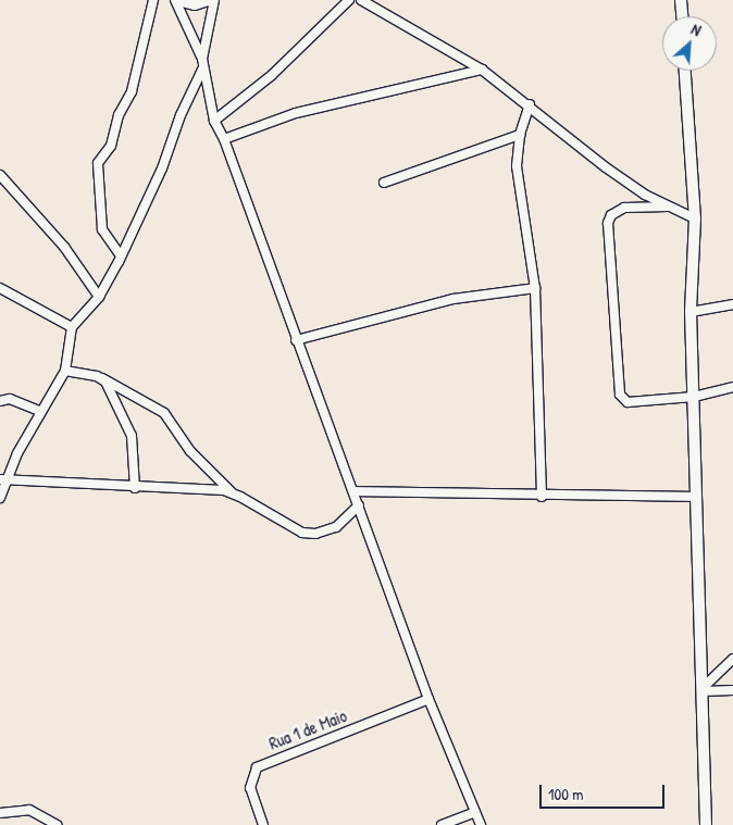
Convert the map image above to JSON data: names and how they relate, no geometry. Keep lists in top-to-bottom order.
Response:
{
  "streets": {
    "street": ["Rua 1 de Maio"]
  },
  "scale_bar": "100 m",
  "north": "top right"
}
